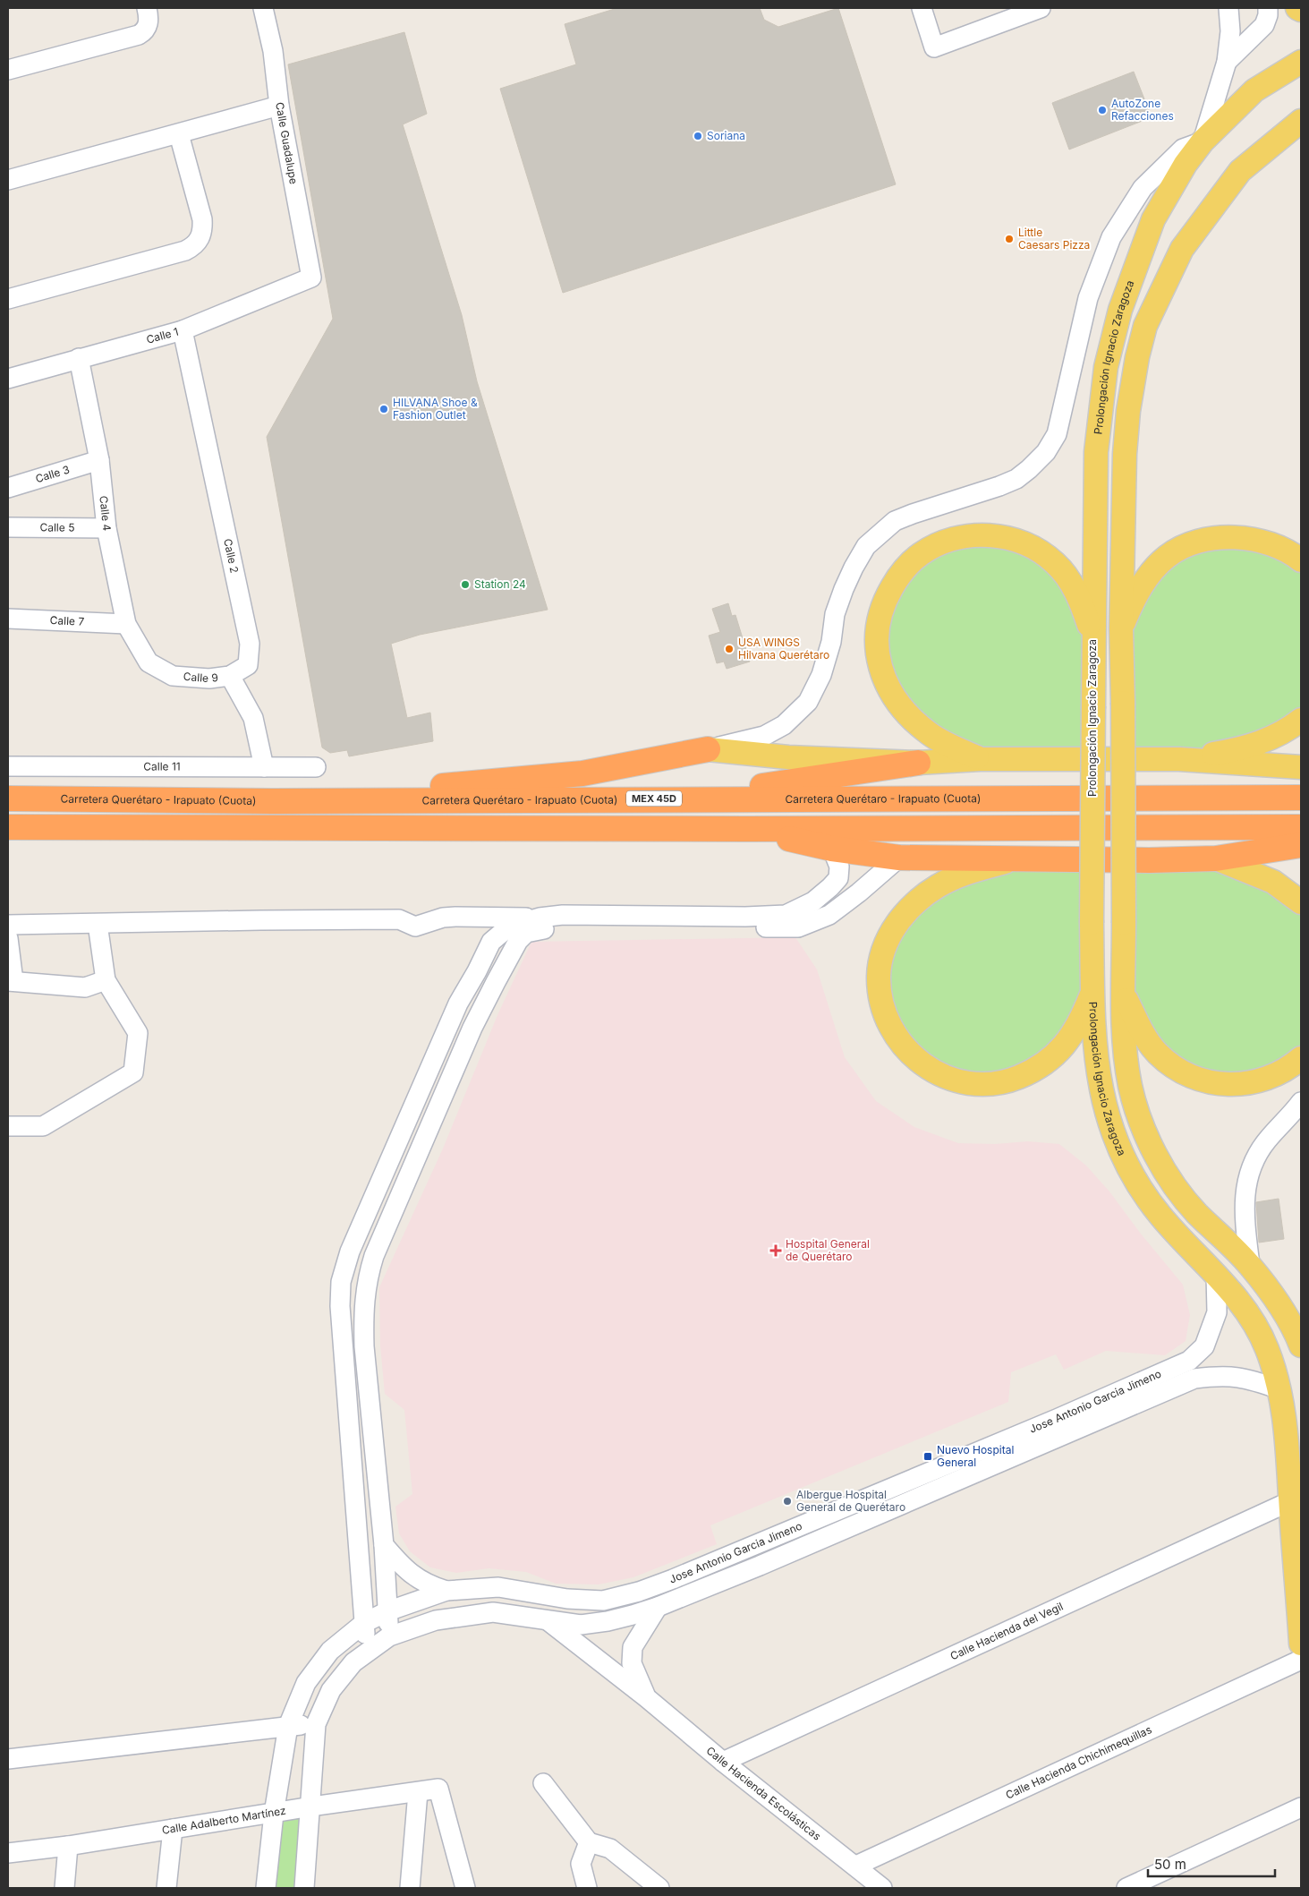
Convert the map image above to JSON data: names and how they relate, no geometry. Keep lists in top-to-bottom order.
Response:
{
  "streets": {
    "highway": ["MEX 45D", "Carretera Querétaro - Irapuato (Cuota)"],
    "main road": ["Prolongación Ignacio Zaragoza"],
    "street": [
      "Calle Guadalupe",
      "Calle 1",
      "Calle 3",
      "Calle 4",
      "Calle 5",
      "Calle 2",
      "Calle 7",
      "Calle 9",
      "Calle 11",
      "Jose Antonio Garcia Jimeno",
      "Calle Hacienda del Vegil",
      "Calle Hacienda Chichimequillas",
      "Calle Hacienda Escolásticas",
      "Calle Adalberto Martínez"
    ]
  },
  "crossings": [
    ["Calle Guadalupe", "Calle 1"],
    ["Calle 1", "Calle 4"],
    ["Calle 1", "Calle 2"],
    ["Prolongación Ignacio Zaragoza", "Jose Antonio Garcia Jimeno"],
    ["Prolongación Ignacio Zaragoza", "Calle Hacienda del Vegil"],
    ["Calle 3", "Calle 4"],
    ["Calle 4", "Calle 5"],
    ["Calle 4", "Calle 7"],
    ["Calle 4", "Calle 9"],
    ["Calle 2", "Calle 9"],
    ["Jose Antonio Garcia Jimeno", "Calle Hacienda Escolásticas"],
    ["Jose Antonio Garcia Jimeno", "Calle Adalberto Martínez"],
    ["Calle Hacienda del Vegil", "Calle Hacienda Escolásticas"],
    ["Calle Hacienda Chichimequillas", "Calle Hacienda Escolásticas"]
  ],
  "places": {
    "other": [
      "AutoZone Refacciones",
      "Soriana",
      "Little Caesars Pizza",
      "HILVANA Shoe & Fashion Outlet",
      "Station 24",
      "USA WINGS Hilvana Querétaro",
      "Albergue Hospital General de Querétaro"
    ],
    "health": ["Hospital General de Querétaro"],
    "transit": ["Nuevo Hospital General"]
  },
  "scale_bar": "50 m"
}
